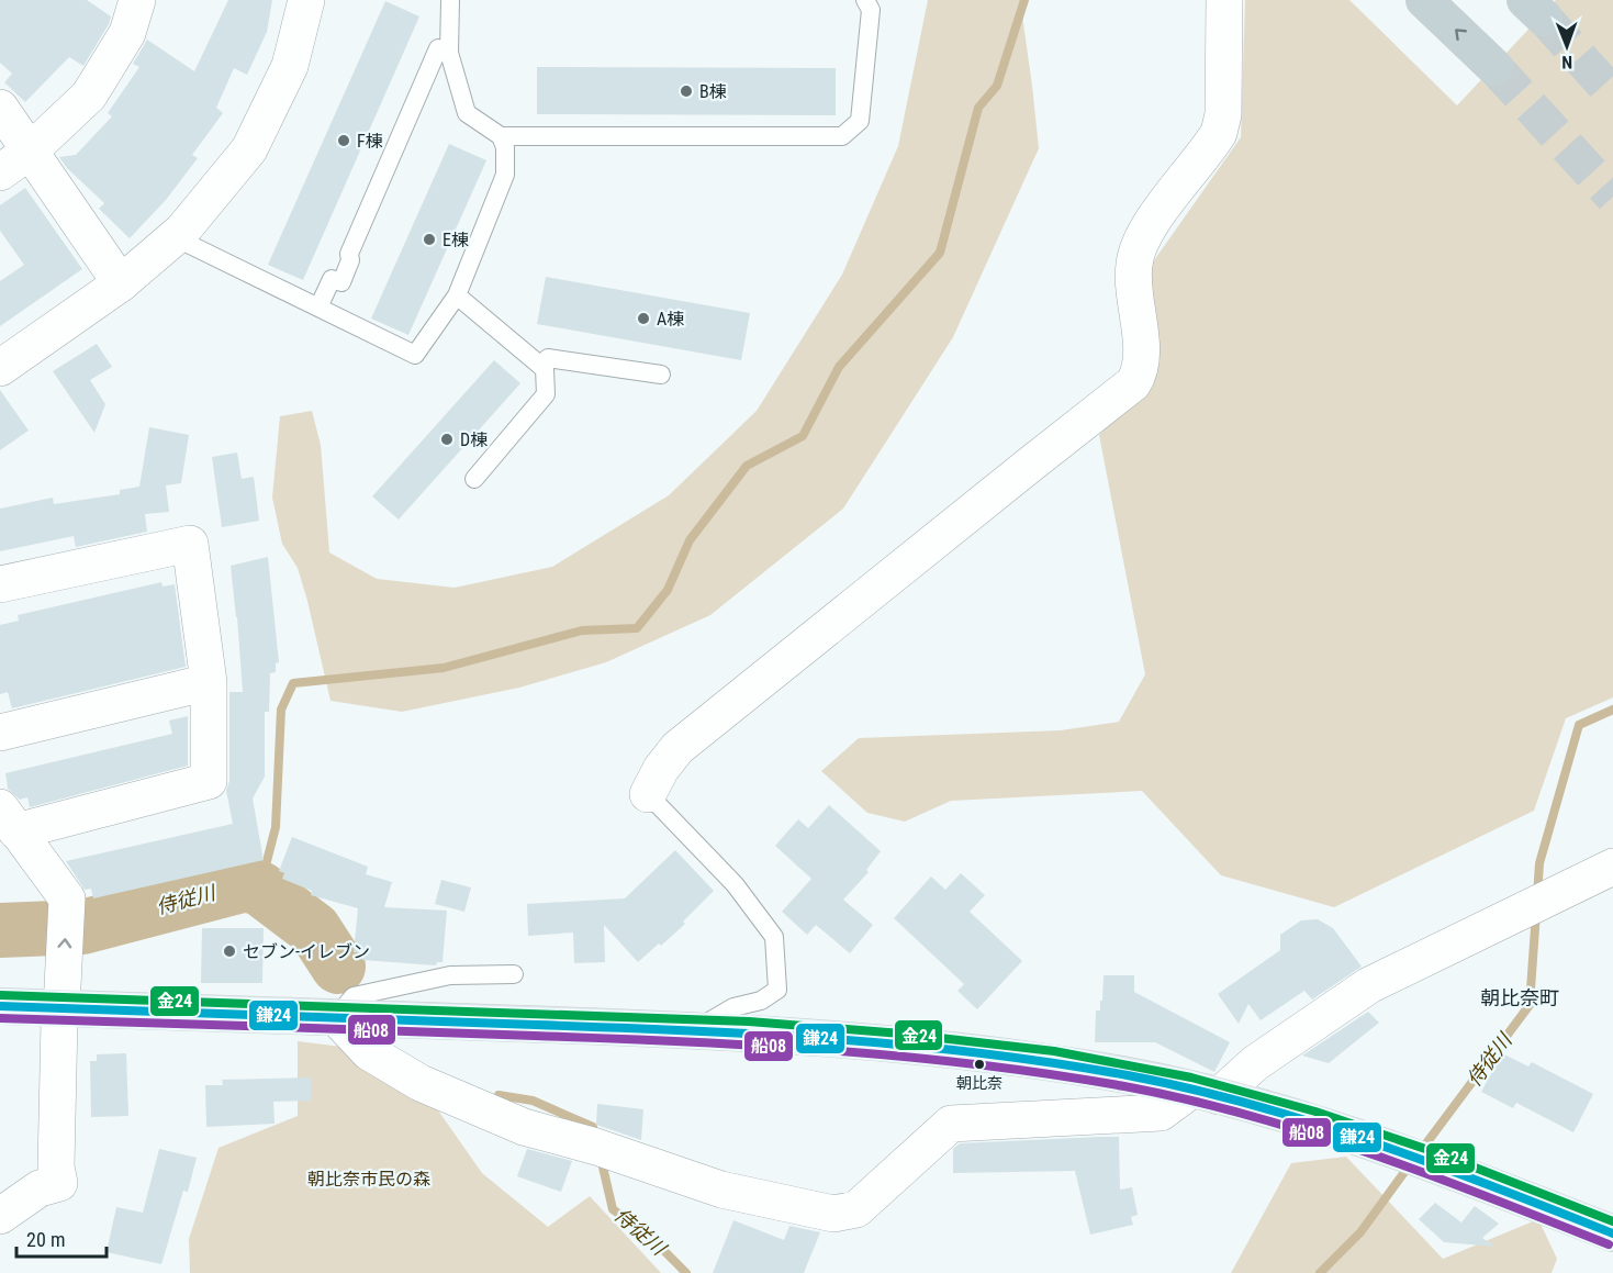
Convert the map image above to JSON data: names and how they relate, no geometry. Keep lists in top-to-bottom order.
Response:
{
  "districts": ["朝比奈町"],
  "water": ["侍従川"],
  "parks": ["朝比奈市民の森"],
  "places": [
    "B棟",
    "F棟",
    "E棟",
    "A棟",
    "D棟",
    "セブン-イレブン",
    "朝比奈"
  ],
  "lines": ["transit line 金24", "transit line 鎌24", "transit line 船08"],
  "scale_bar": "20 m",
  "north": "bottom"
}
